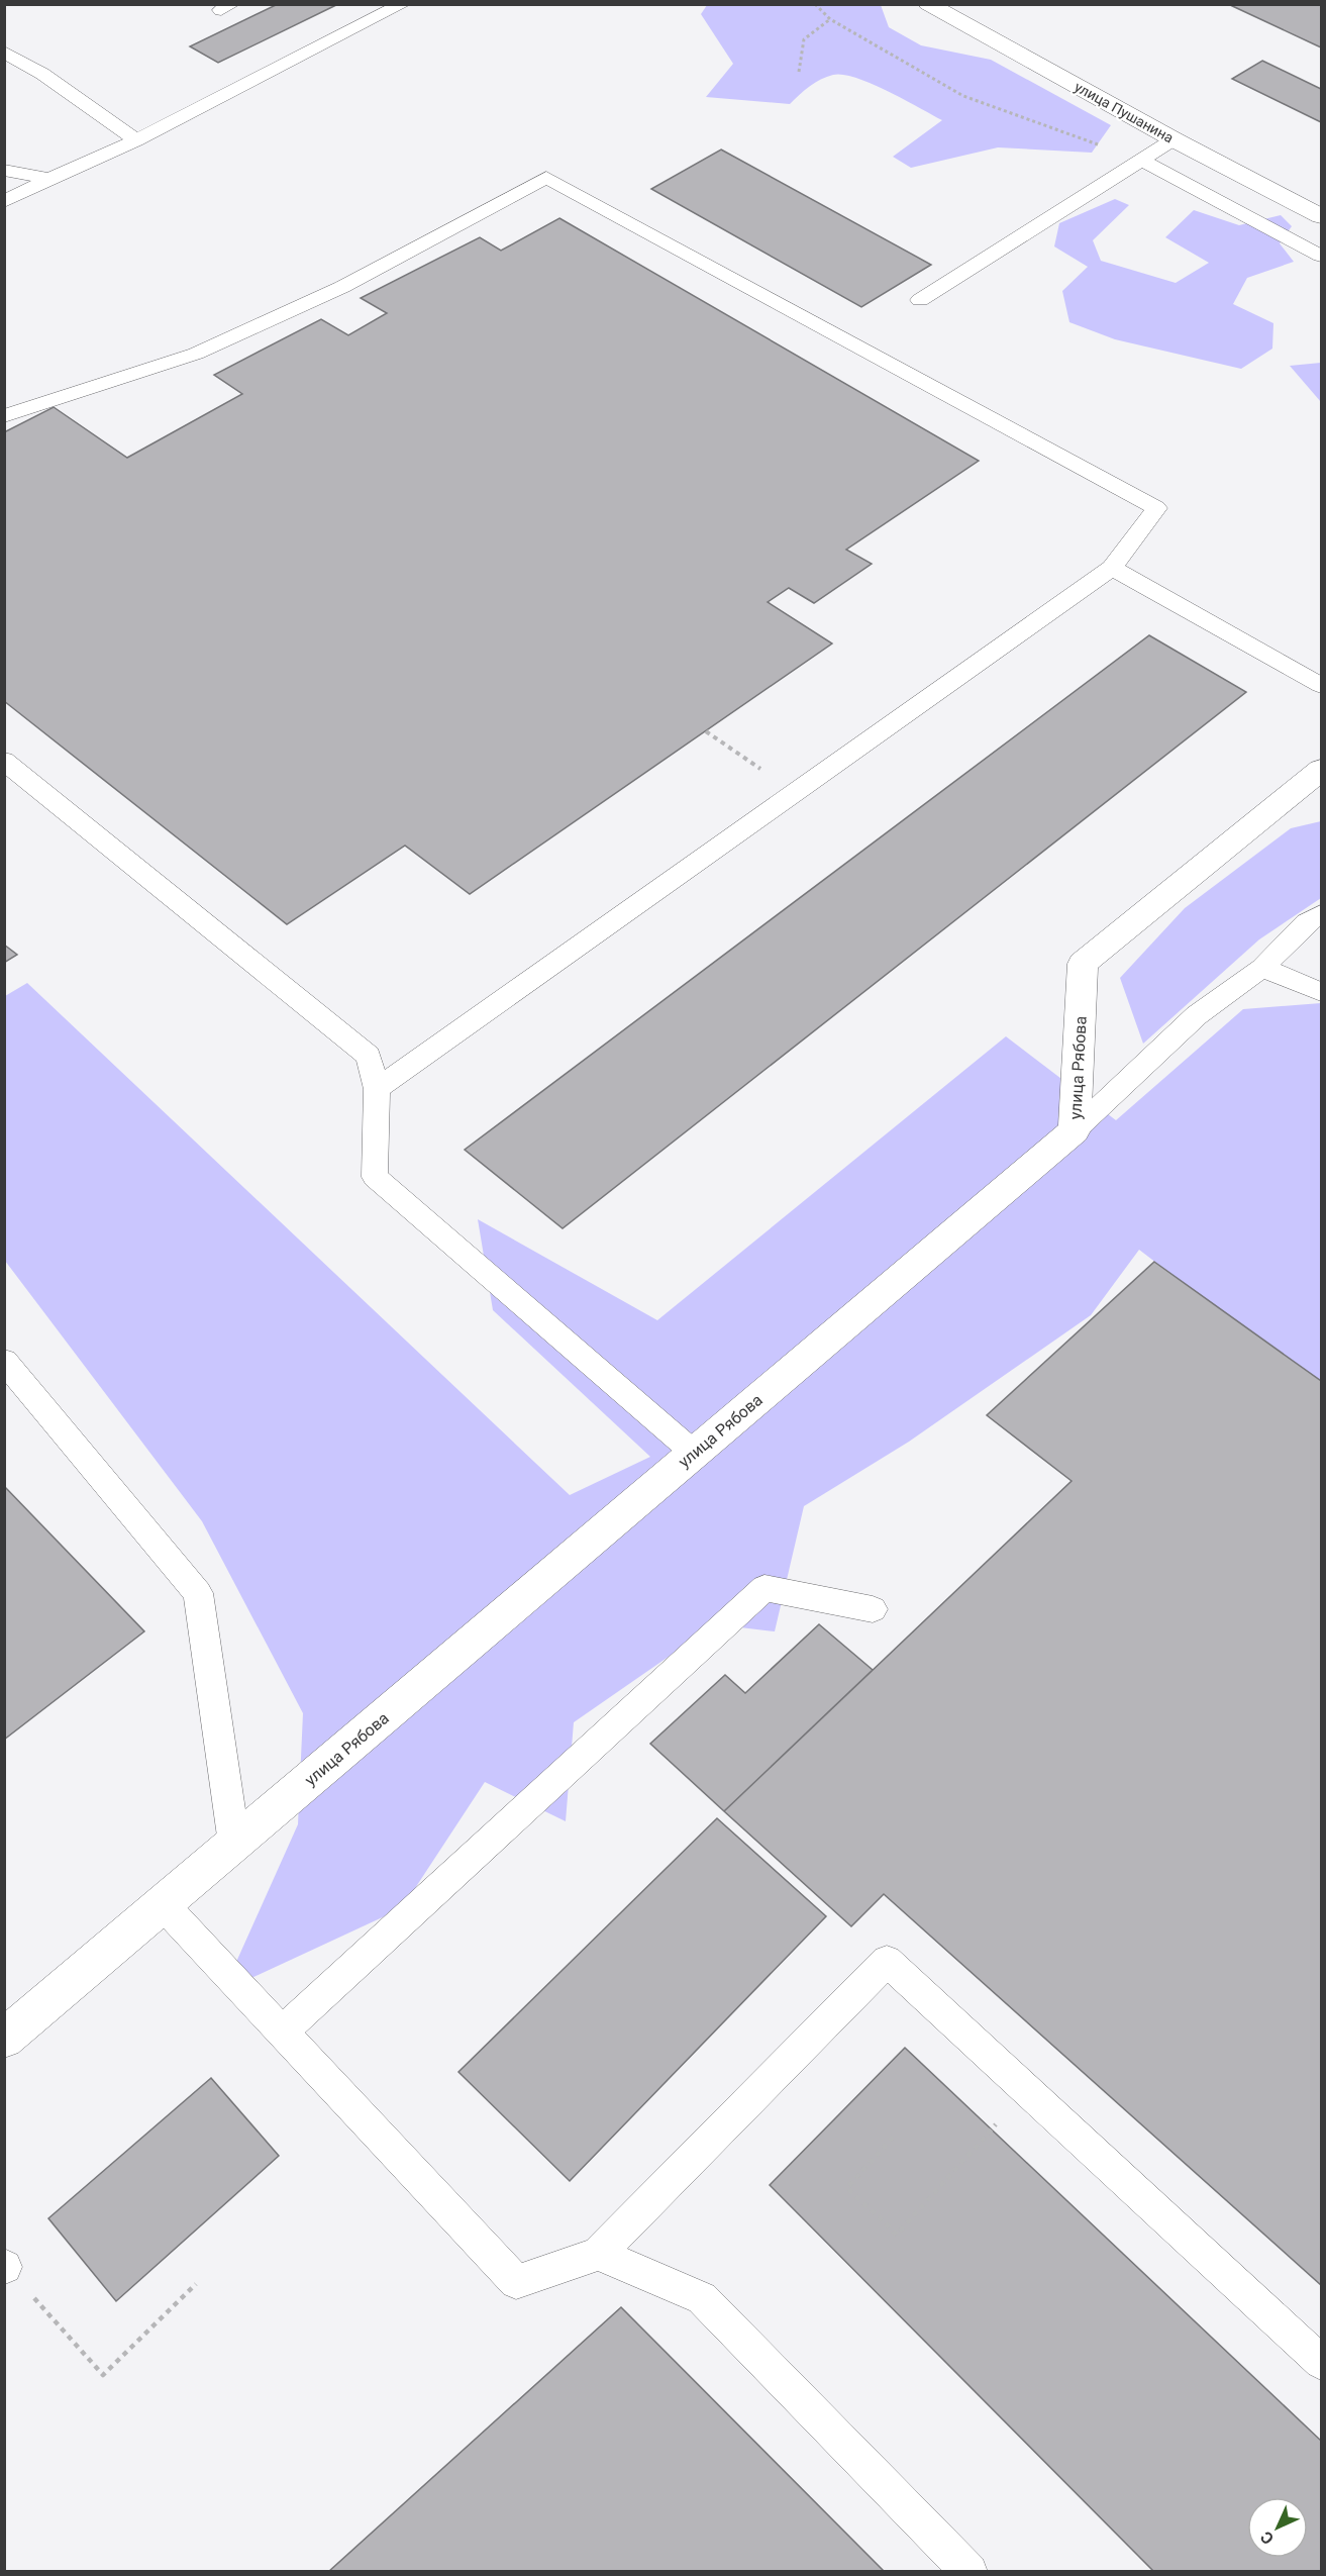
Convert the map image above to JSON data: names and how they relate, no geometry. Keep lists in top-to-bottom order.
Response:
{
  "streets": {
    "street": ["улица Пушанина", "улица Рябова"]
  },
  "north": "bottom left"
}
